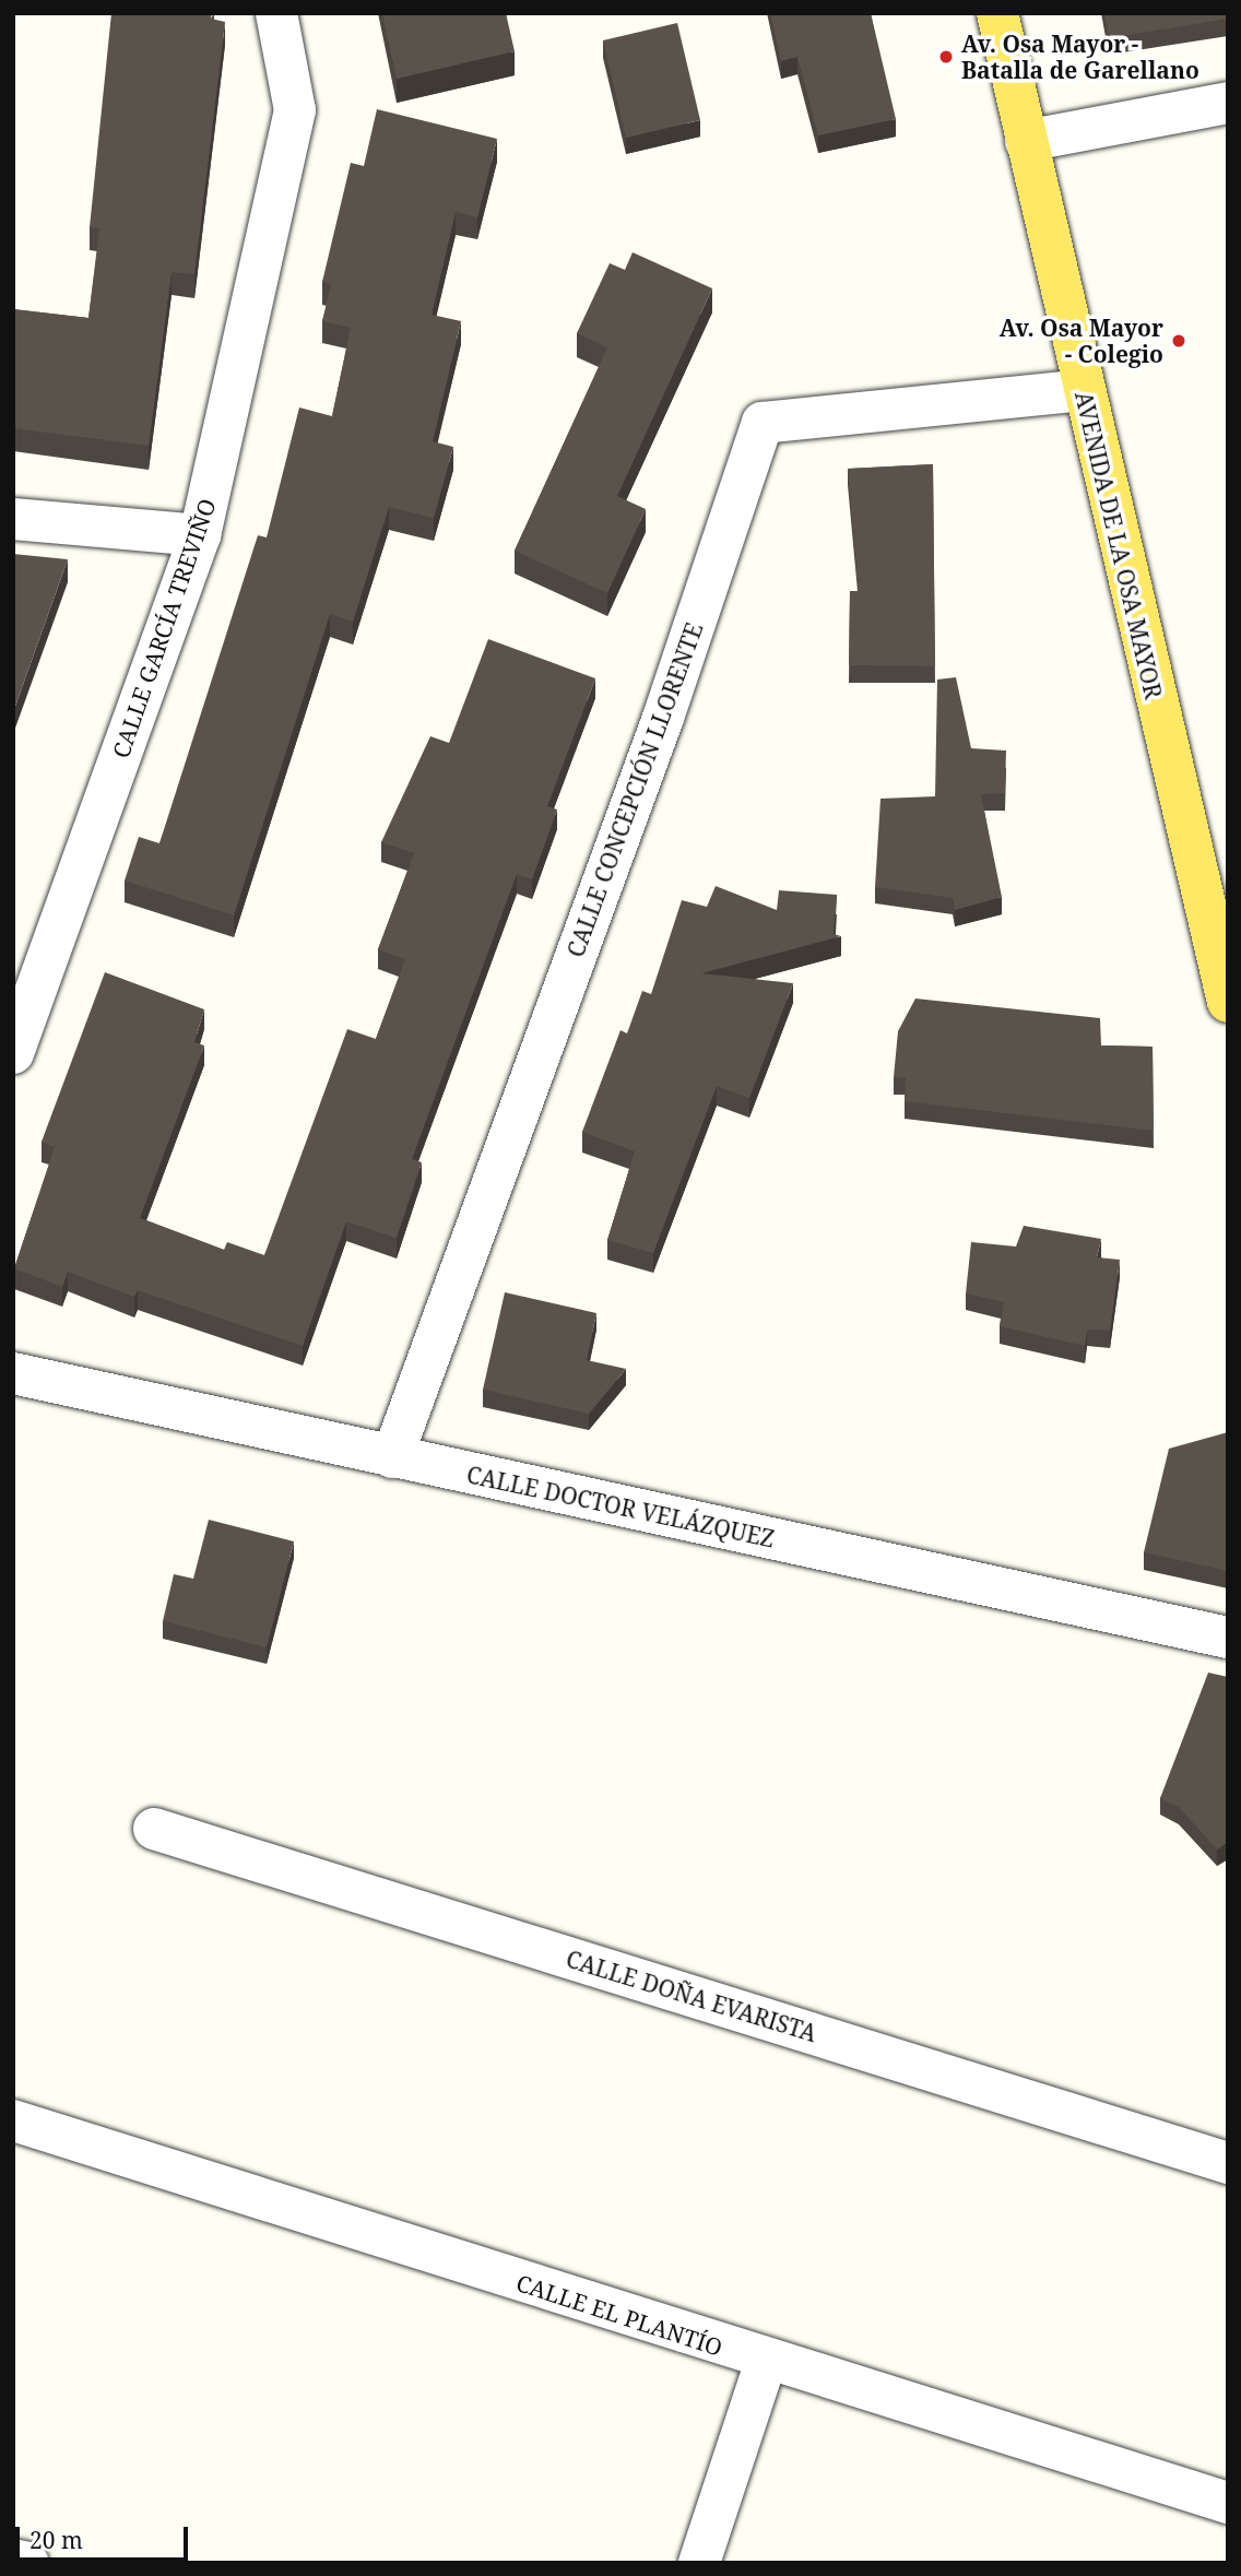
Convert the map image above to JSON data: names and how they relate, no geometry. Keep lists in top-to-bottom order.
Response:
{
  "streets": {
    "main road": ["AVENIDA DE LA OSA MAYOR"],
    "street": [
      "CALLE GARCÍA TREVIÑO",
      "CALLE CONCEPCIÓN LLORENTE",
      "CALLE DOCTOR VELÁZQUEZ",
      "CALLE DOÑA EVARISTA",
      "CALLE EL PLANTÍO"
    ]
  },
  "crossings": [
    ["AVENIDA DE LA OSA MAYOR", "CALLE CONCEPCIÓN LLORENTE"],
    ["CALLE CONCEPCIÓN LLORENTE", "CALLE DOCTOR VELÁZQUEZ"]
  ],
  "places": ["Av. Osa Mayor - Batalla de Garellano", "Av. Osa Mayor - Colegio"],
  "scale_bar": "20 m"
}
